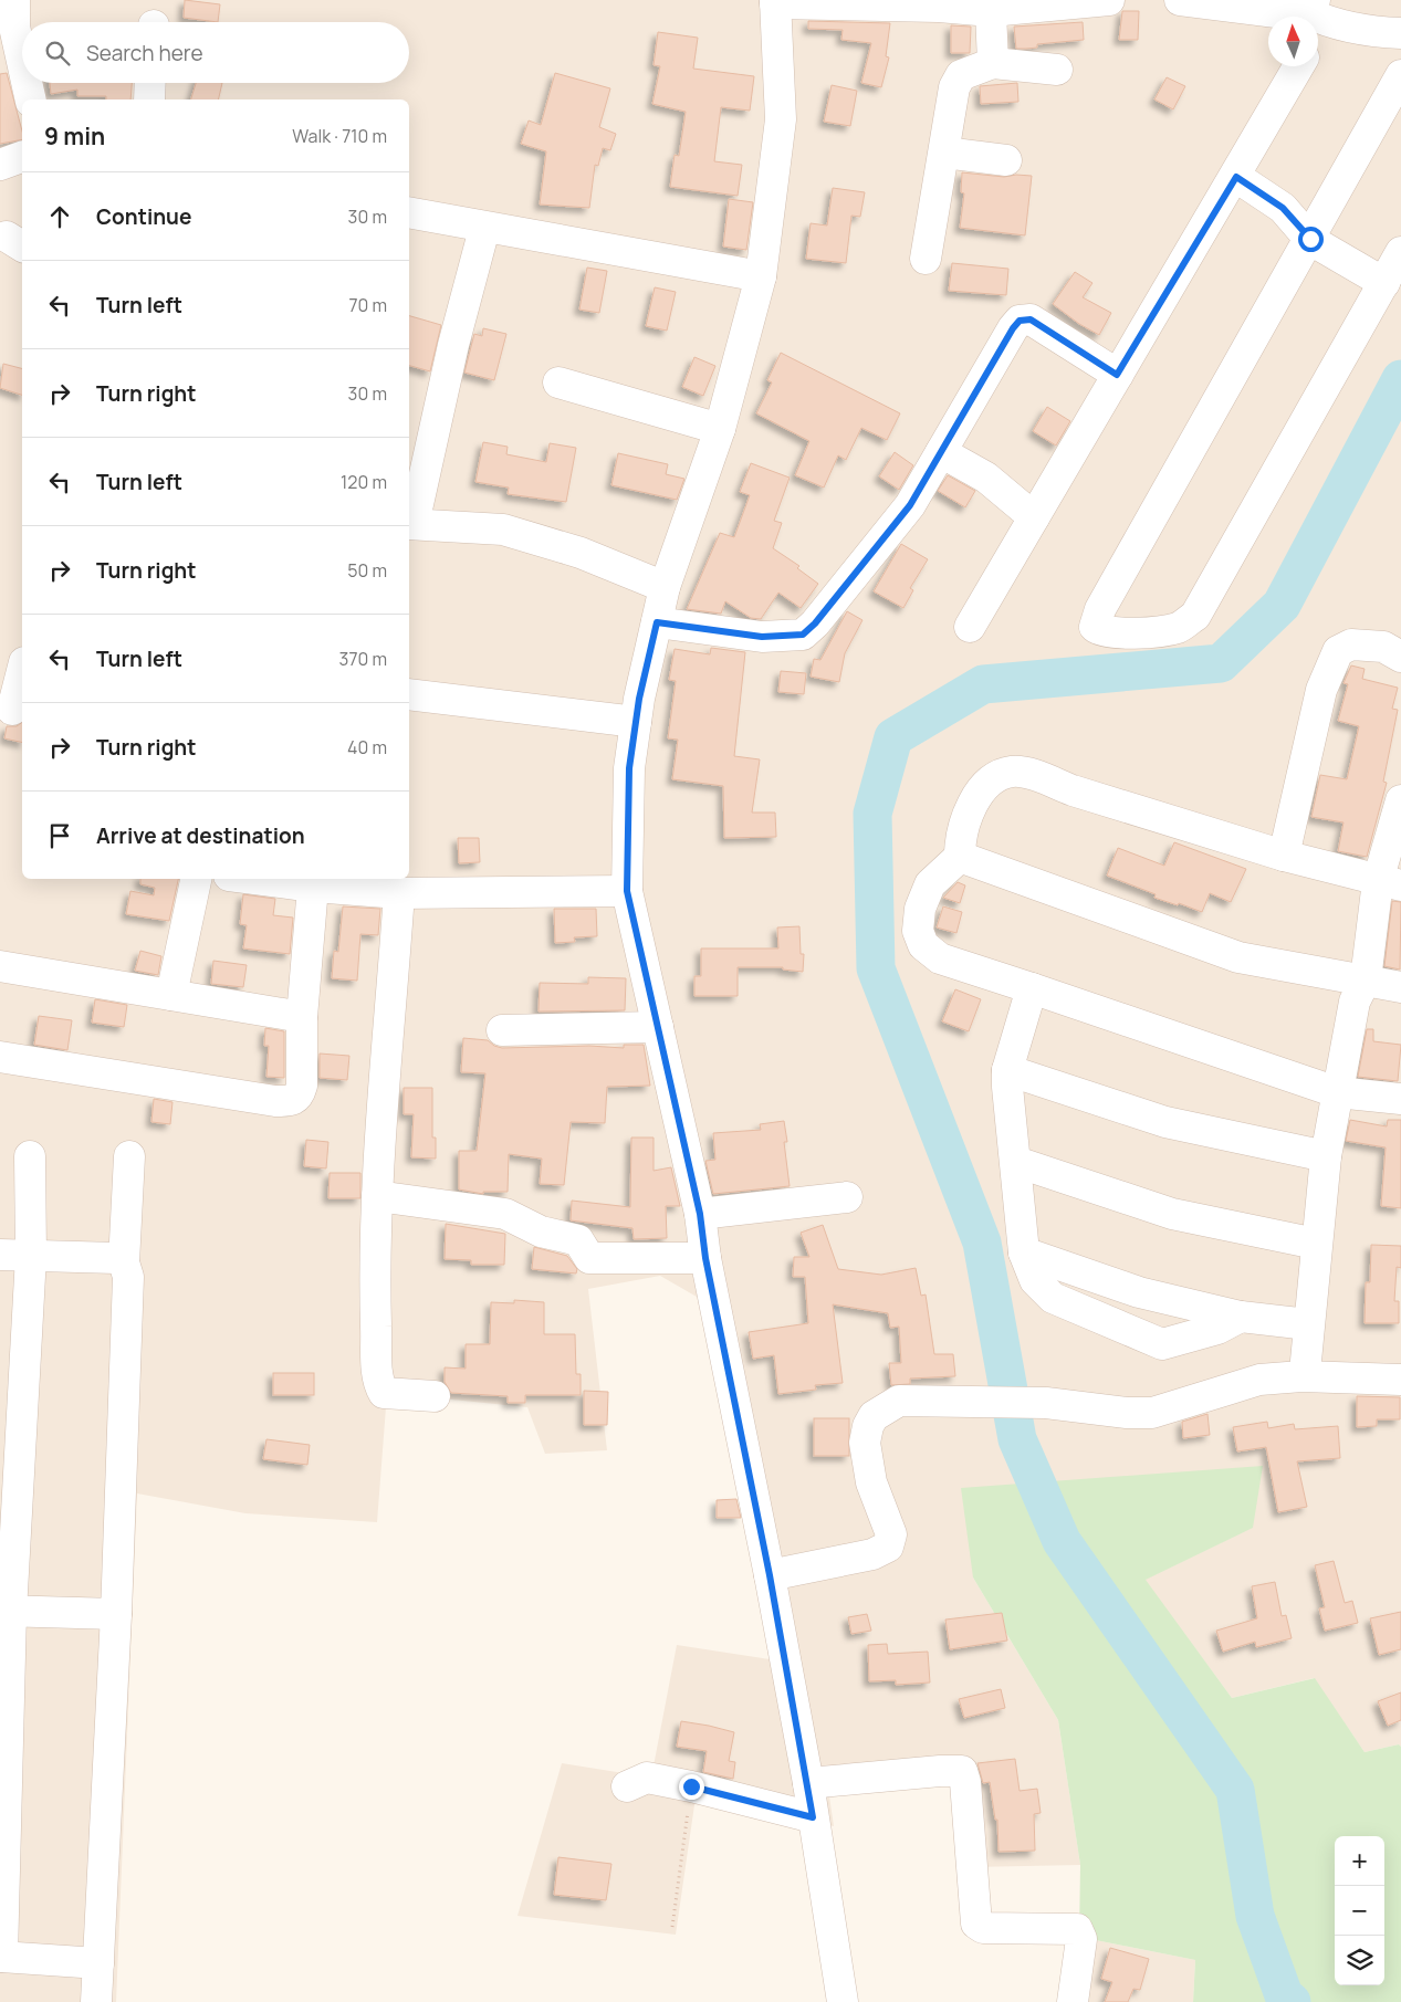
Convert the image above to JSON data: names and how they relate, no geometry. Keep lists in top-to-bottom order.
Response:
{
  "north": "top",
  "page": {
    "search": "Search here",
    "heading": ["9 min", "Walk · 710 m"],
    "list": [
      ["Continue", "30 m"],
      ["Turn left", "70 m"],
      ["Turn right", "30 m"],
      ["Turn left", "120 m"],
      ["Turn right", "50 m"],
      ["Turn left", "370 m"],
      ["Turn right", "40 m"],
      "Arrive at destination"
    ],
    "map_buttons": ["+", "−"]
  }
}
